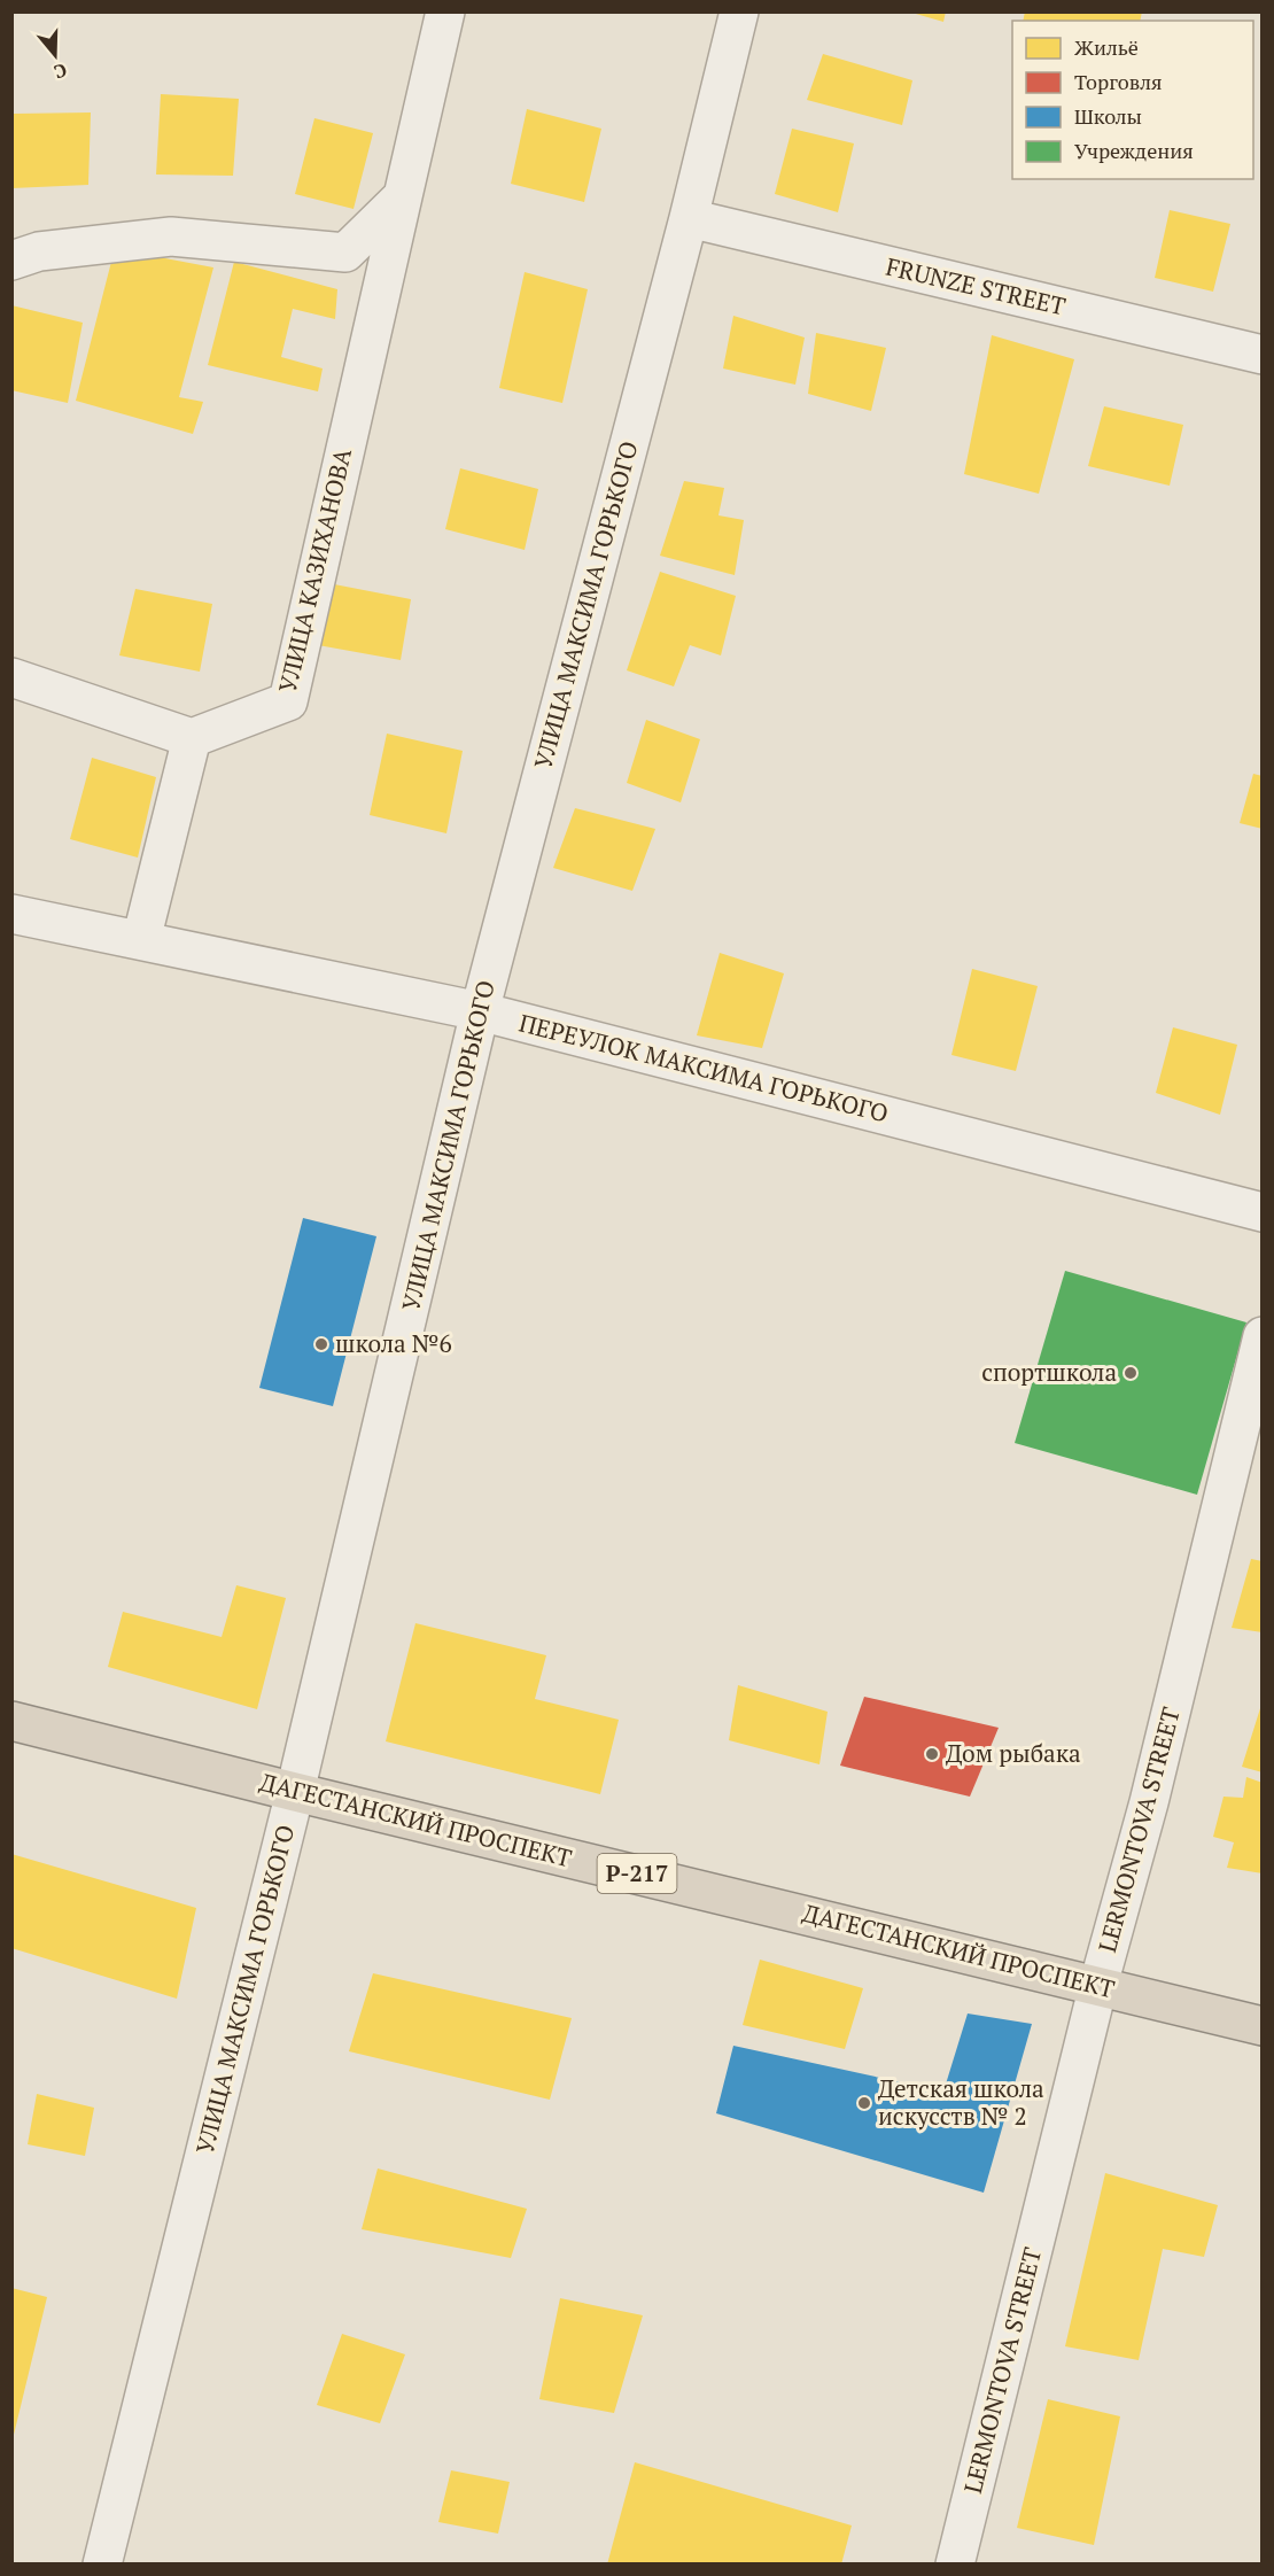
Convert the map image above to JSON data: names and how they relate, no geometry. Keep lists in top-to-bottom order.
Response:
{
  "streets": {
    "highway": ["ДАГЕСТАНСКИЙ ПРОСПЕКТ", "Р-217"],
    "street": [
      "FRUNZE STREET",
      "УЛИЦА КАЗИХАНОВА",
      "УЛИЦА МАКСИМА ГОРЬКОГО",
      "ПЕРЕУЛОК МАКСИМА ГОРЬКОГО",
      "LERMONTOVA STREET"
    ]
  },
  "crossings": [
    ["FRUNZE STREET", "УЛИЦА МАКСИМА ГОРЬКОГО"],
    ["УЛИЦА МАКСИМА ГОРЬКОГО", "ПЕРЕУЛОК МАКСИМА ГОРЬКОГО"],
    ["УЛИЦА МАКСИМА ГОРЬКОГО", "ДАГЕСТАНСКИЙ ПРОСПЕКТ"],
    ["ДАГЕСТАНСКИЙ ПРОСПЕКТ", "LERMONTOVA STREET"]
  ],
  "places": [
    "школа №6",
    "спортшкола",
    "Дом рыбака",
    "Детская школа искусств № 2"
  ],
  "legend": [
    "Жильё",
    "Торговля",
    "Школы",
    "Учреждения"
  ],
  "north": "bottom"
}
